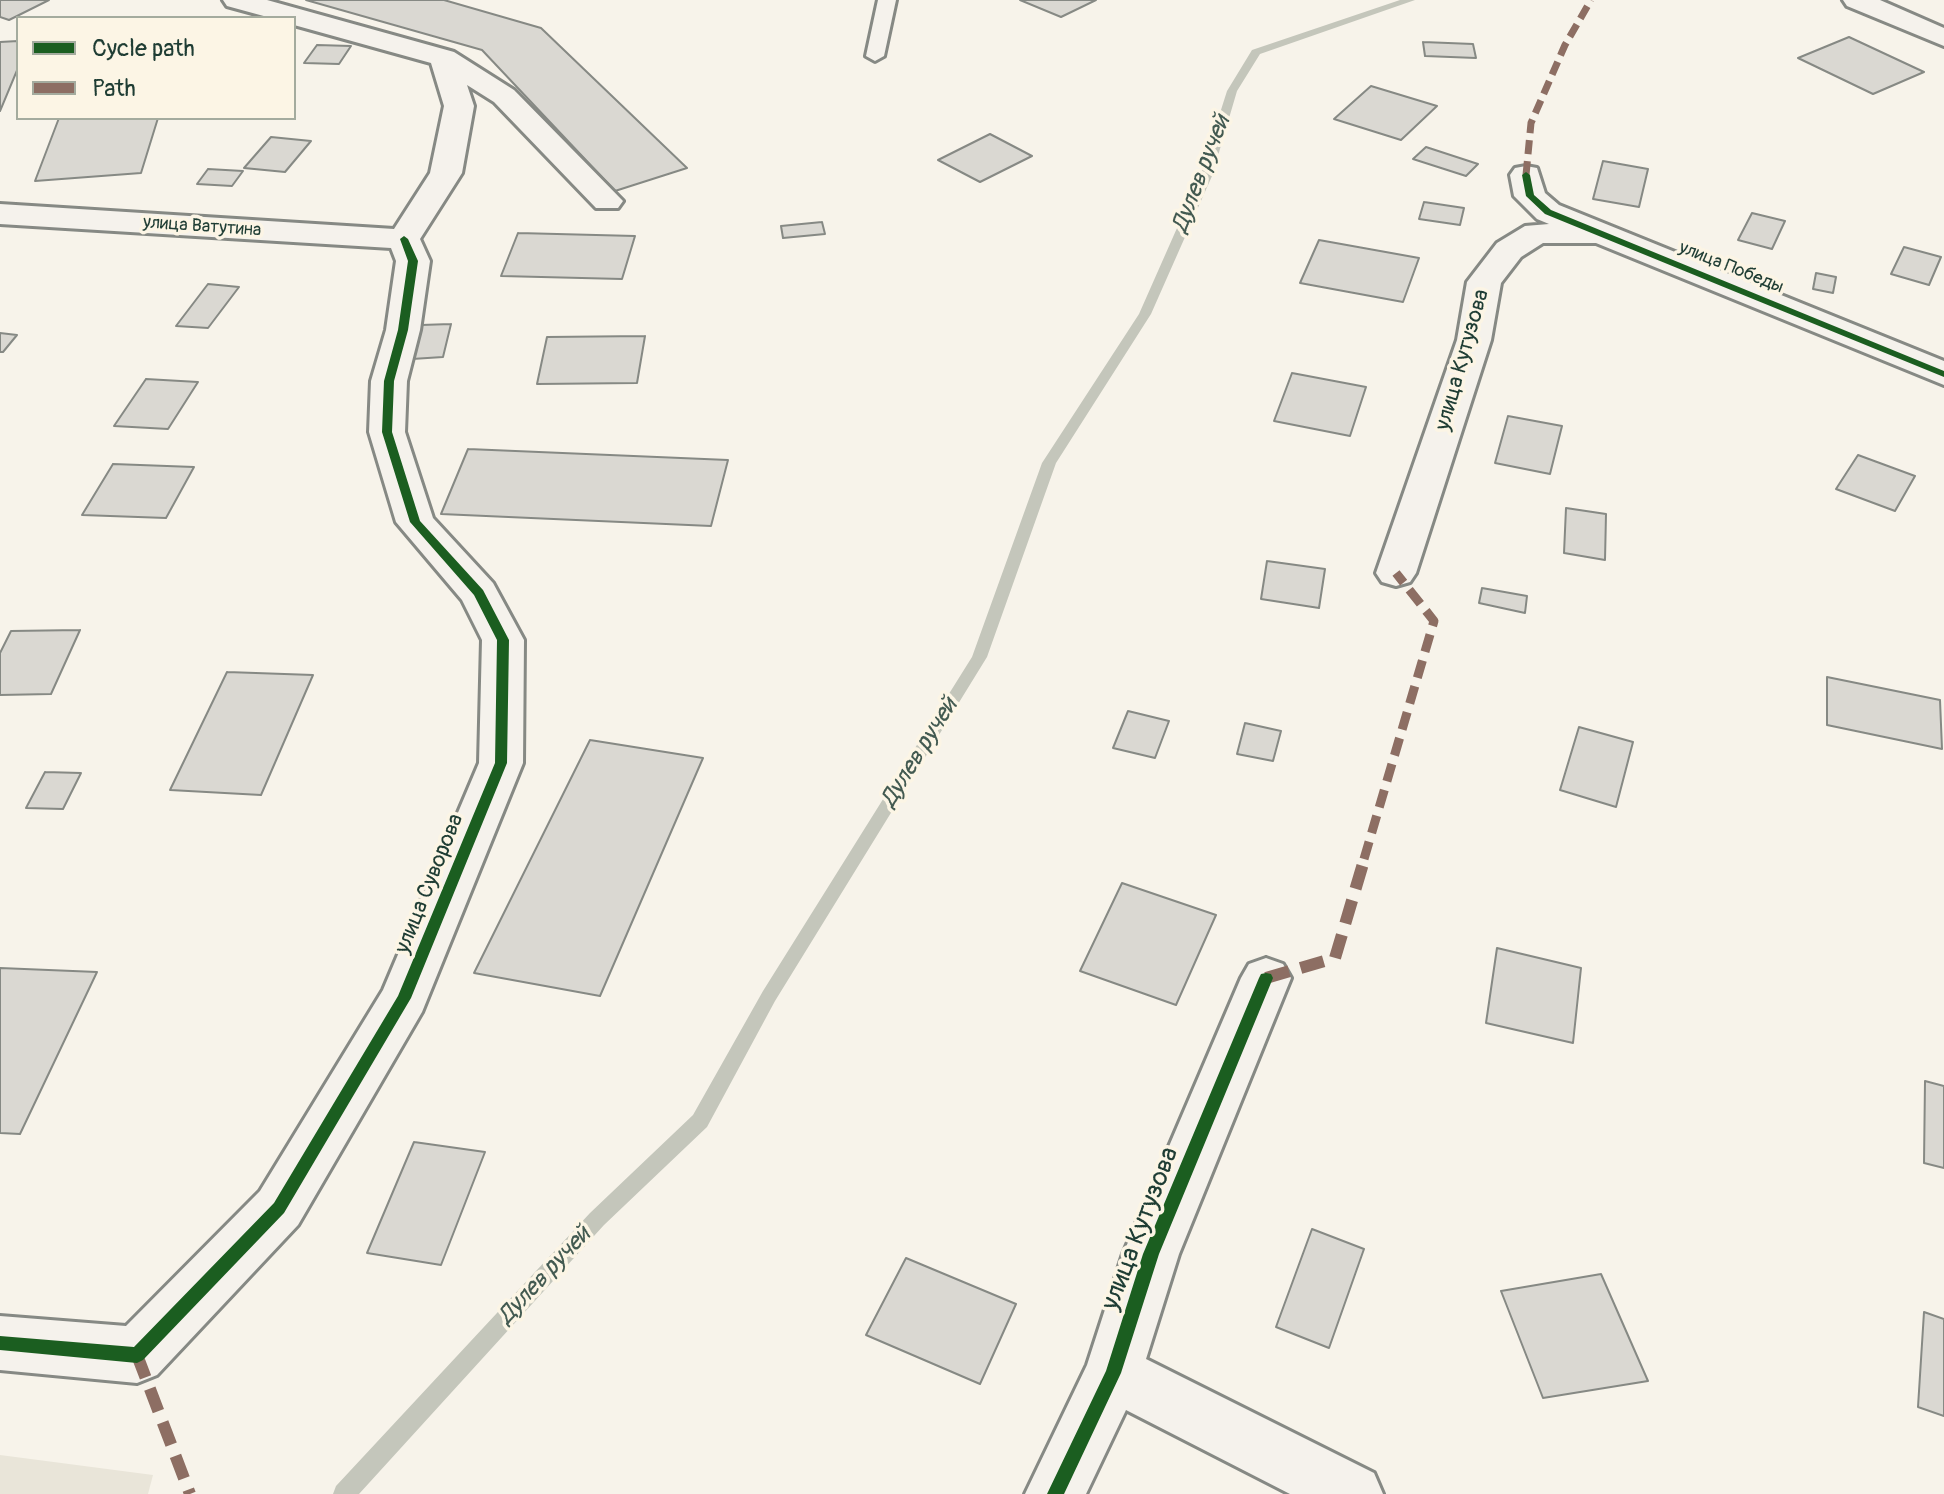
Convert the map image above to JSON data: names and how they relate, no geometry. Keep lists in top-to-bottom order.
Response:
{
  "streets": {
    "street": [
      "улица Ватутина",
      "улица Победы",
      "улица Кутузова",
      "улица Суворова"
    ]
  },
  "crossings": [
    ["улица Ватутина", "улица Суворова"],
    ["улица Победы", "улица Кутузова"]
  ],
  "water": ["Дулев ручей"],
  "legend": ["Cycle path", "Path"]
}
